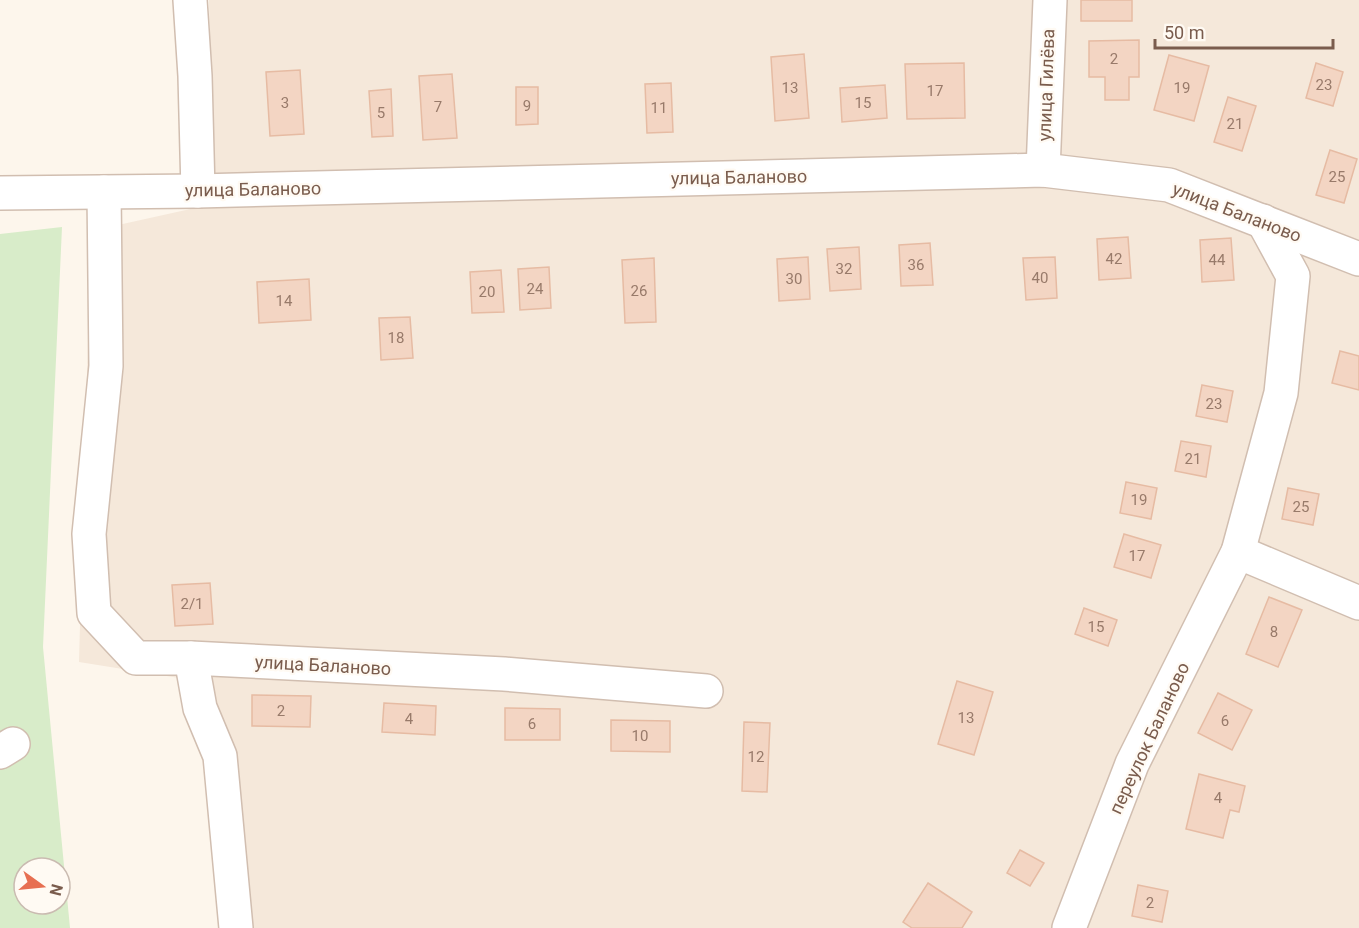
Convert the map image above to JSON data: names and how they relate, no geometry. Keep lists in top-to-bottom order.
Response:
{
  "streets": {
    "street": ["улица Гилёва", "улица Баланово", "переулок Баланово"]
  },
  "crossings": [
    ["улица Гилёва", "улица Баланово"],
    ["улица Баланово", "переулок Баланово"]
  ],
  "house_numbers": [
    "2",
    "23",
    "13",
    "19",
    "17",
    "3",
    "15",
    "9",
    "7",
    "11",
    "5",
    "21",
    "25",
    "42",
    "44",
    "36",
    "32",
    "40",
    "30",
    "24",
    "26",
    "20",
    "14",
    "18",
    "23",
    "21",
    "19",
    "25",
    "17",
    "2/1",
    "15",
    "8",
    "2",
    "13",
    "4",
    "6",
    "6",
    "10",
    "12",
    "4",
    "2"
  ],
  "scale_bar": "50 m",
  "north": "right"
}
